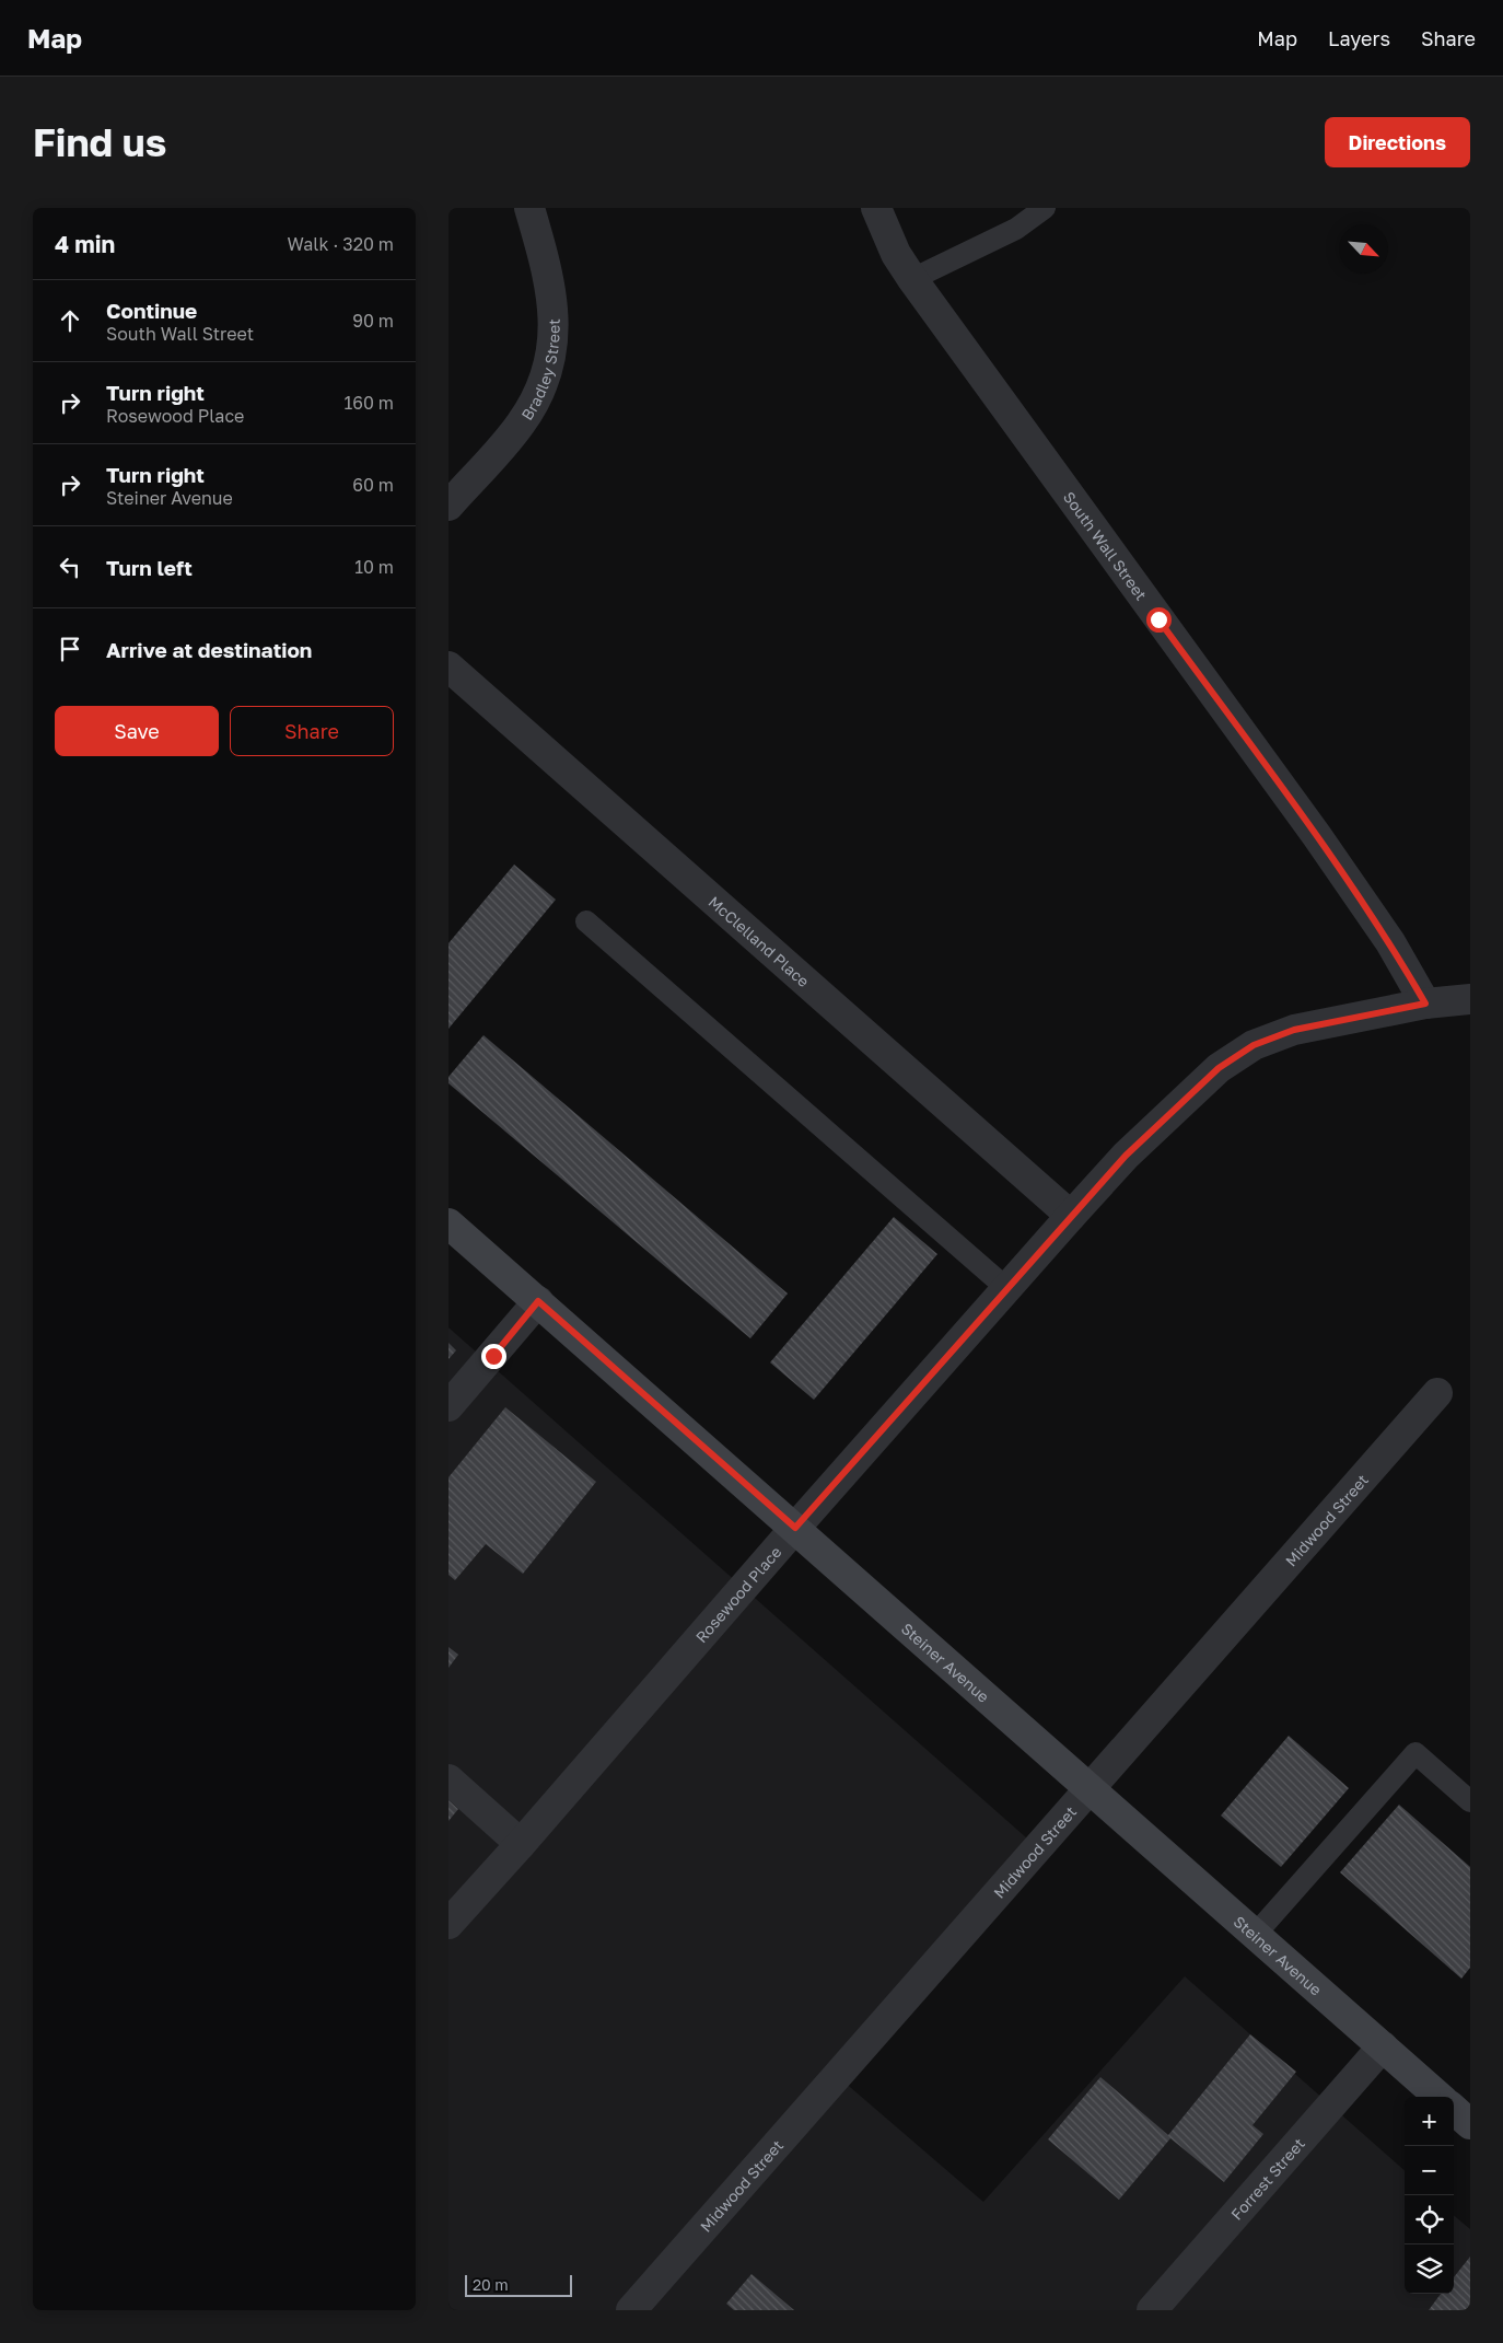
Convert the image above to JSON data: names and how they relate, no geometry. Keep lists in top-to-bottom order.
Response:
{
  "streets": {
    "street": [
      "Bradley Street",
      "South Wall Street",
      "McClelland Place",
      "Midwood Street",
      "Rosewood Place",
      "Steiner Avenue",
      "Forrest Street"
    ]
  },
  "crossings": [
    ["South Wall Street", "Rosewood Place"],
    ["McClelland Place", "Rosewood Place"],
    ["Midwood Street", "Steiner Avenue"],
    ["Rosewood Place", "Steiner Avenue"],
    ["Steiner Avenue", "Forrest Street"]
  ],
  "scale_bar": "20 m",
  "north": "bottom right",
  "page": {
    "header": "Map",
    "nav": ["Map", "Layers", "Share"],
    "buttons": [
      "Directions",
      ["Save", "Share"]
    ],
    "title": "Find us",
    "heading": ["4 min", "Walk · 320 m"],
    "list": [
      ["Continue", "South Wall Street", "90 m"],
      ["Turn right", "Rosewood Place", "160 m"],
      ["Turn right", "Steiner Avenue", "60 m"],
      ["Turn left", "10 m"],
      "Arrive at destination"
    ],
    "map_buttons": ["+", "−"],
    "scale": "20 m"
  }
}
